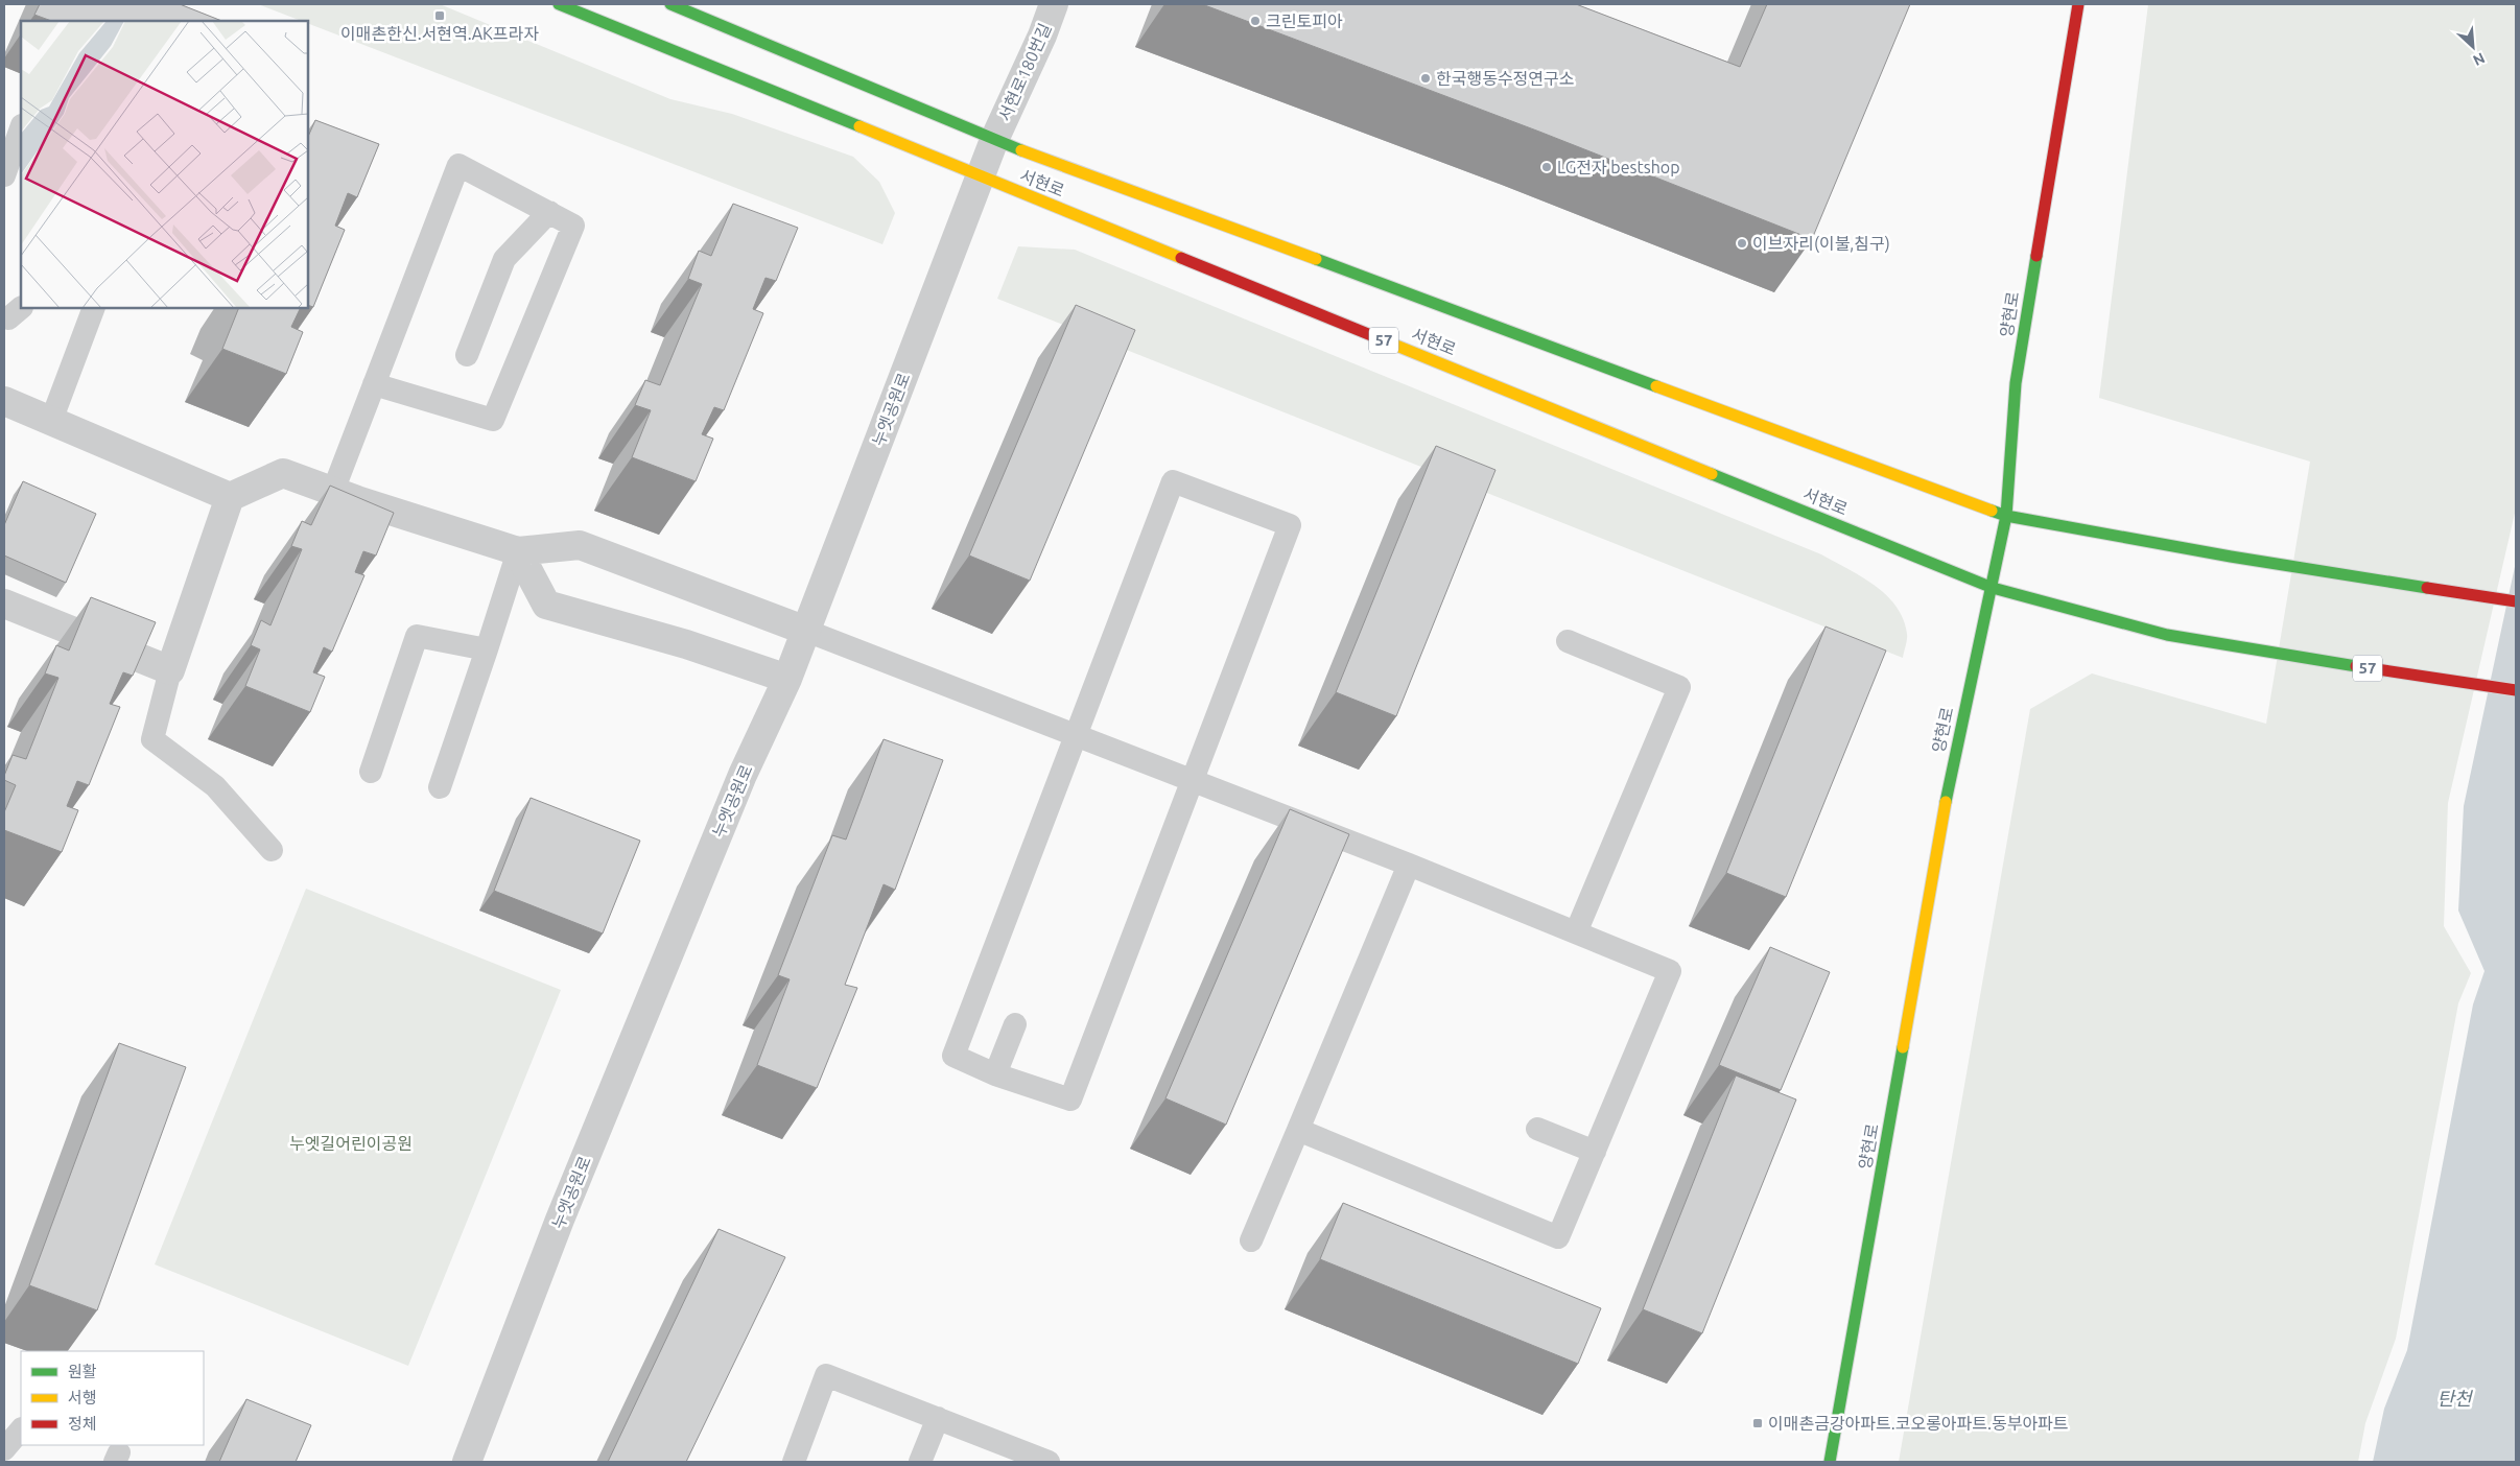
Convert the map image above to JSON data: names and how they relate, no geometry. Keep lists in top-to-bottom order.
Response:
{
  "streets": {
    "main road": ["서현로", "양현로", "57"],
    "street": ["서현로180번길", "누엣공원로"]
  },
  "crossings": [
    ["서현로180번길", "서현로"],
    ["서현로180번길", "누엣공원로"],
    ["서현로", "양현로"],
    ["서현로", "누엣공원로"]
  ],
  "water": ["탄천"],
  "parks": ["누엣길어린이공원"],
  "places": {
    "transit": ["이매촌한신.서현역.AK프라자", "이매촌금강아파트.코오롱아파트.동부아파트"],
    "other": [
      "크린토피아",
      "한국행동수정연구소",
      "LG전자 bestshop",
      "이브자리(이불,침구)"
    ]
  },
  "legend": ["원활", "서행", "정체"],
  "north": "bottom right"
}
